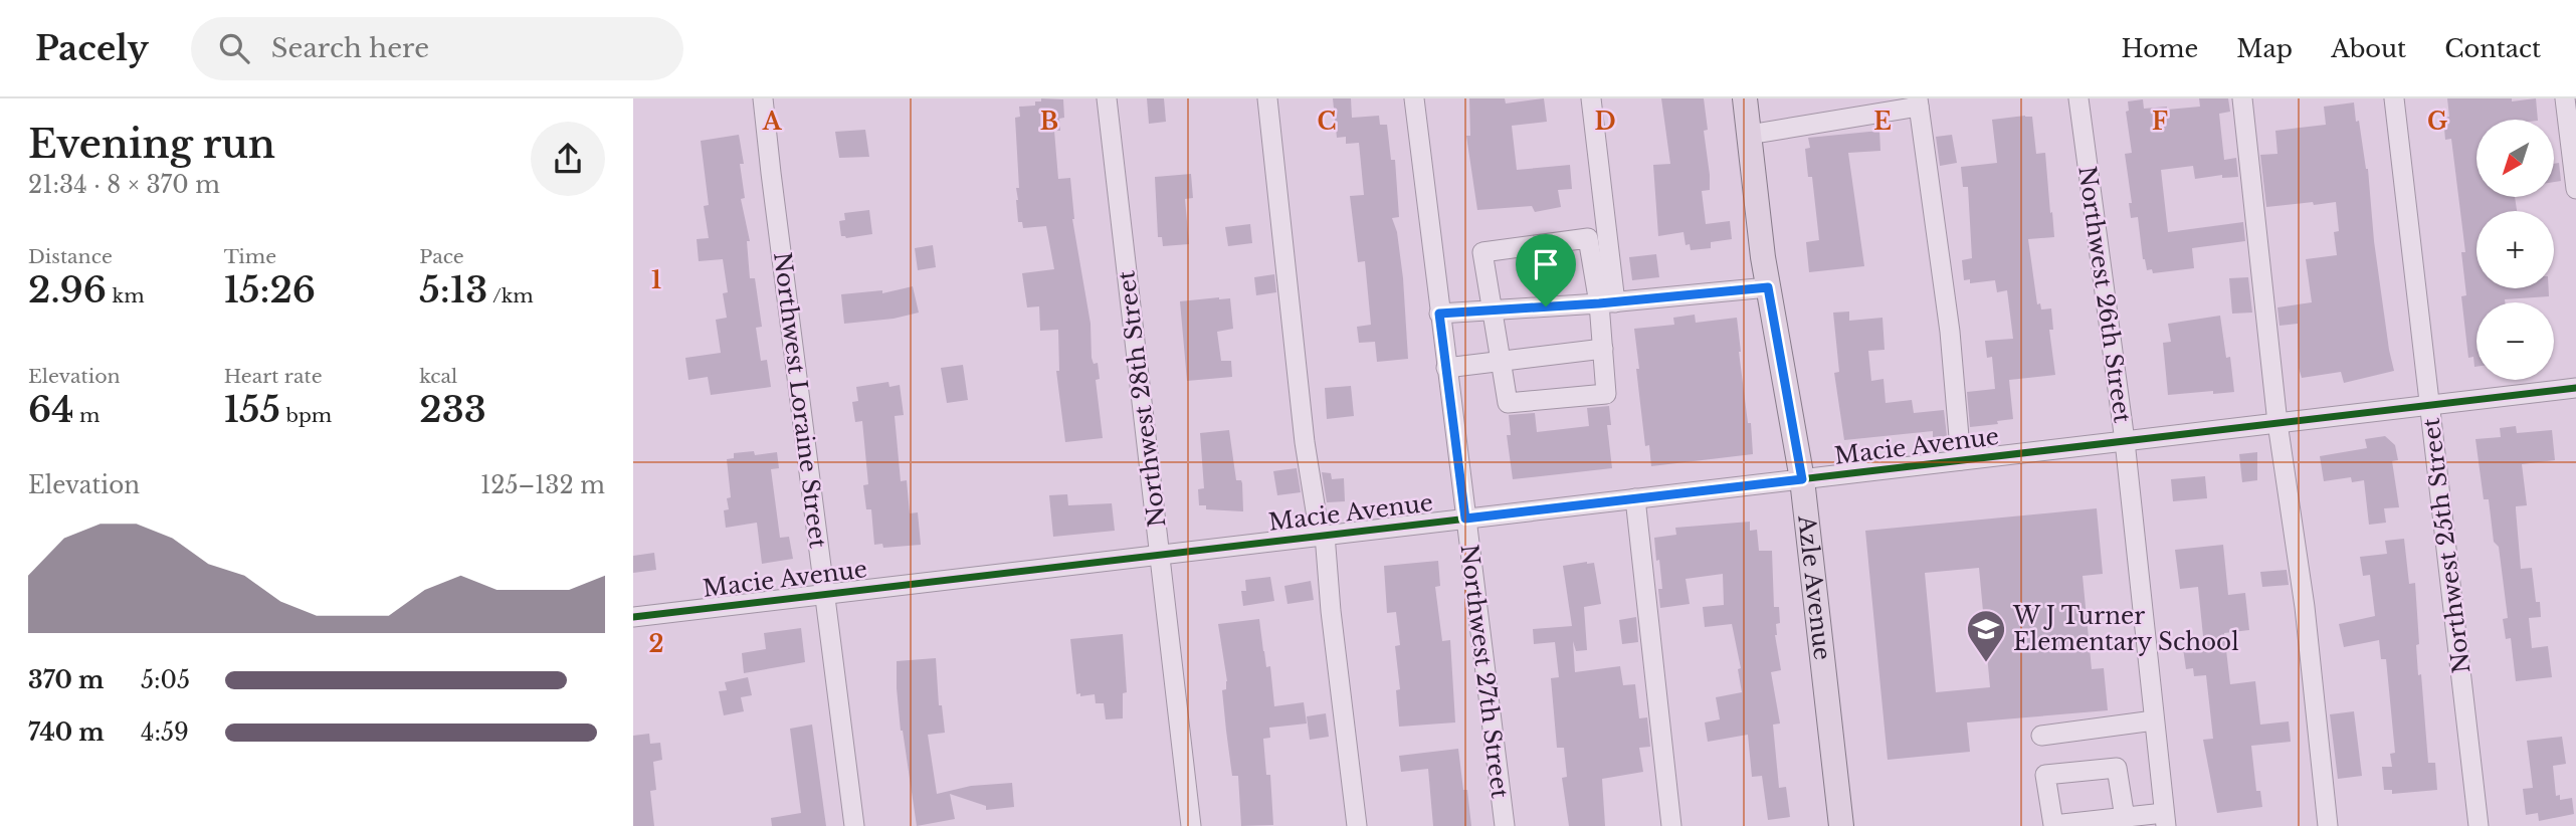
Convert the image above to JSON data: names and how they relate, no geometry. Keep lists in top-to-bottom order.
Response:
{
  "streets": {
    "main road": ["Azle Avenue"],
    "street": [
      "Northwest 26th Street",
      "Northwest 28th Street",
      "Northwest Loraine Street",
      "Macie Avenue",
      "Northwest 25th Street",
      "Northwest 27th Street"
    ]
  },
  "crossings": [
    ["Northwest 26th Street", "Macie Avenue"],
    ["Northwest 28th Street", "Macie Avenue"],
    ["Northwest Loraine Street", "Macie Avenue"],
    ["Macie Avenue", "Northwest 25th Street"],
    ["Macie Avenue", "Azle Avenue"],
    ["Macie Avenue", "Northwest 27th Street"]
  ],
  "places": {
    "school or university": ["W J Turner Elementary School"]
  },
  "north": "bottom left",
  "page": {
    "header": "Pacely",
    "search": "Search here",
    "nav": [
      "Home",
      "Map",
      "About",
      "Contact"
    ],
    "heading": ["Evening run", "21:34 · 8 × 370 m"],
    "map_buttons": ["+", "−"],
    "stats": [
      ["Distance", "2.96 km"],
      ["Time", "15:26"],
      ["Pace", "5:13 /km"],
      ["Elevation", "64 m"],
      ["Heart rate", "155 bpm"],
      ["kcal", "233"]
    ],
    "chart": ["Elevation", "125–132 m"],
    "list": [
      {
        "name": "370 m",
        "note": "5:05"
      },
      {
        "name": "740 m",
        "note": "4:59"
      }
    ]
  },
  "grid": {
    "columns": [
      "A",
      "B",
      "C",
      "D",
      "E",
      "F",
      "G"
    ],
    "rows": ["1", "2"]
  }
}
